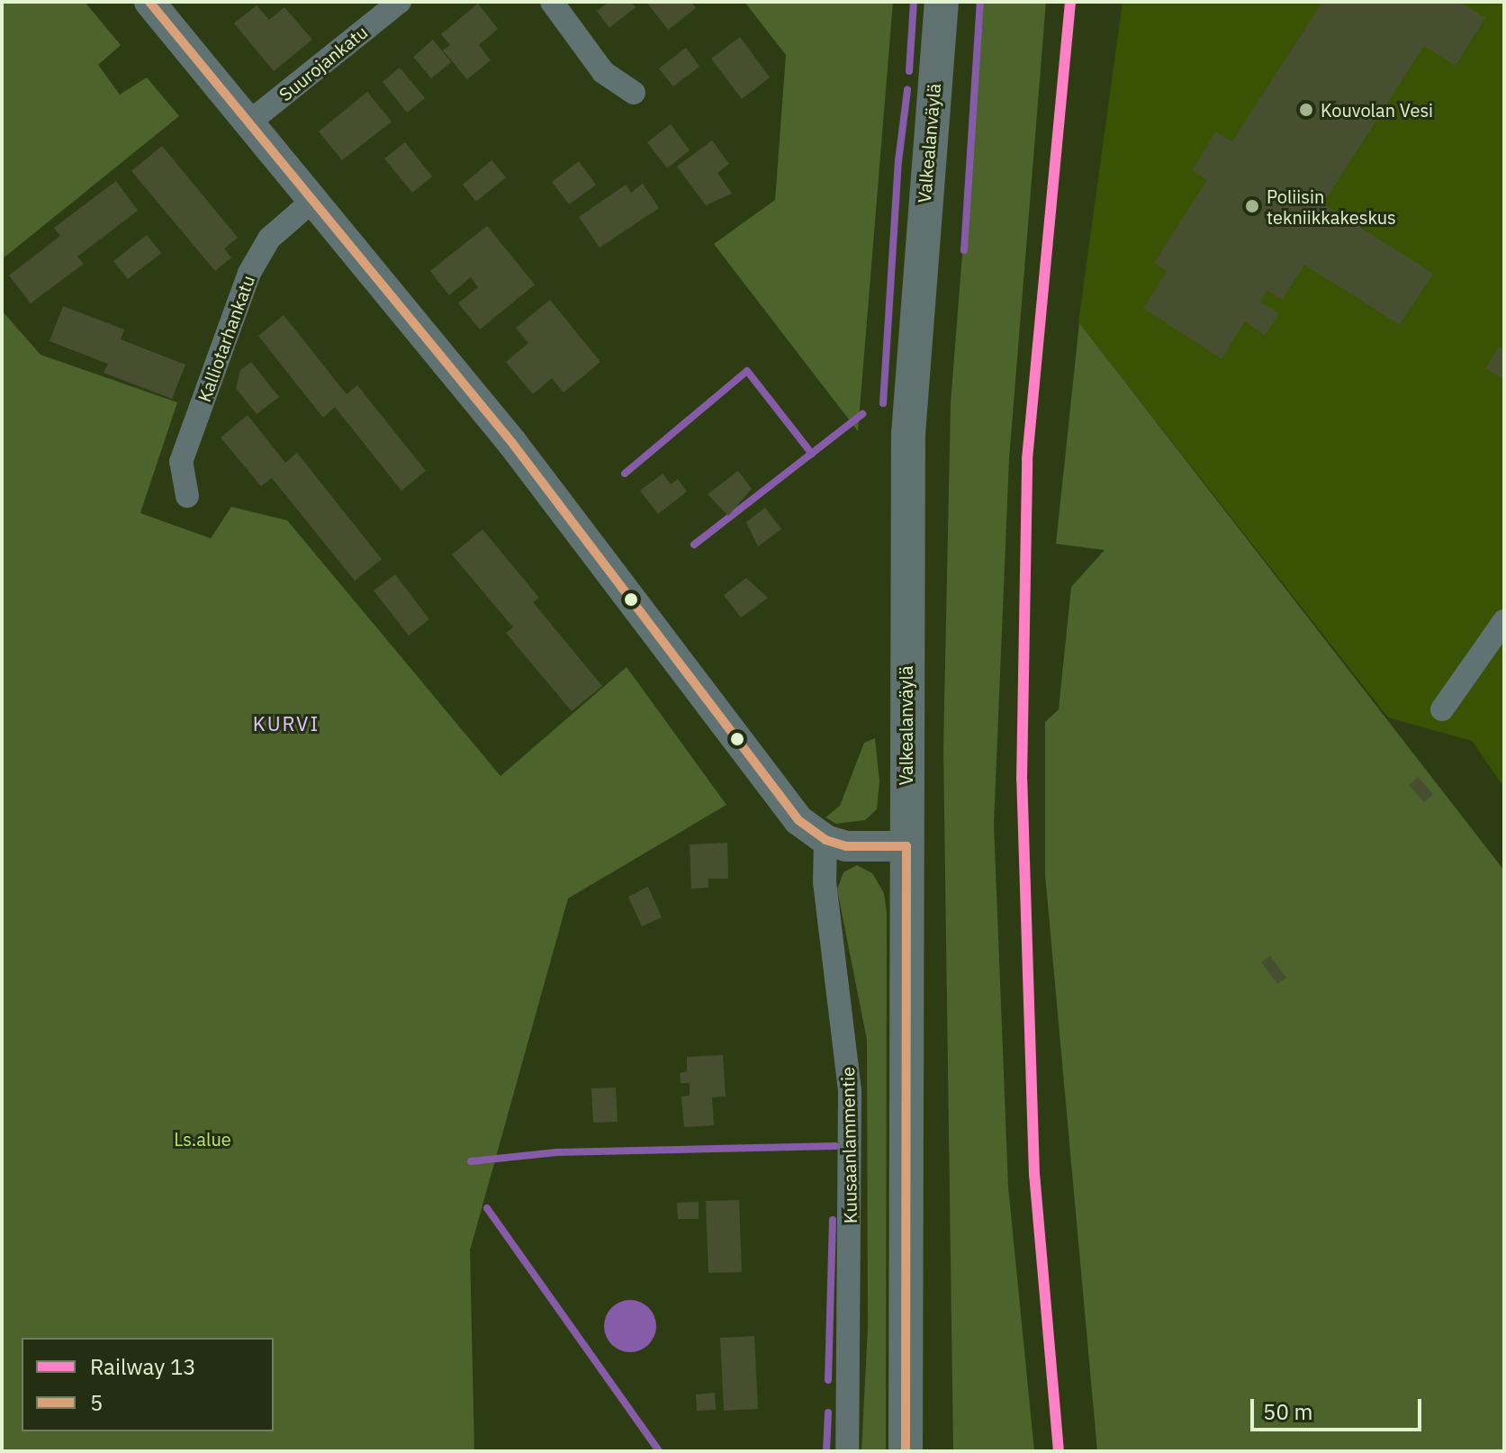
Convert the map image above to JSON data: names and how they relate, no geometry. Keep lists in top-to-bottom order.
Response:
{
  "streets": {
    "main road": ["Valkealanväylä"],
    "street": ["Suurojankatu", "Kalliotarhankatu", "Kuusaanlammentie"]
  },
  "districts": ["KURVI"],
  "parks": ["Ls.alue"],
  "places": ["Kouvolan Vesi", "Poliisin tekniikkakeskus"],
  "lines": ["rail line 13", "transit line 5"],
  "legend": ["Railway 13", "5"],
  "scale_bar": "50 m"
}
